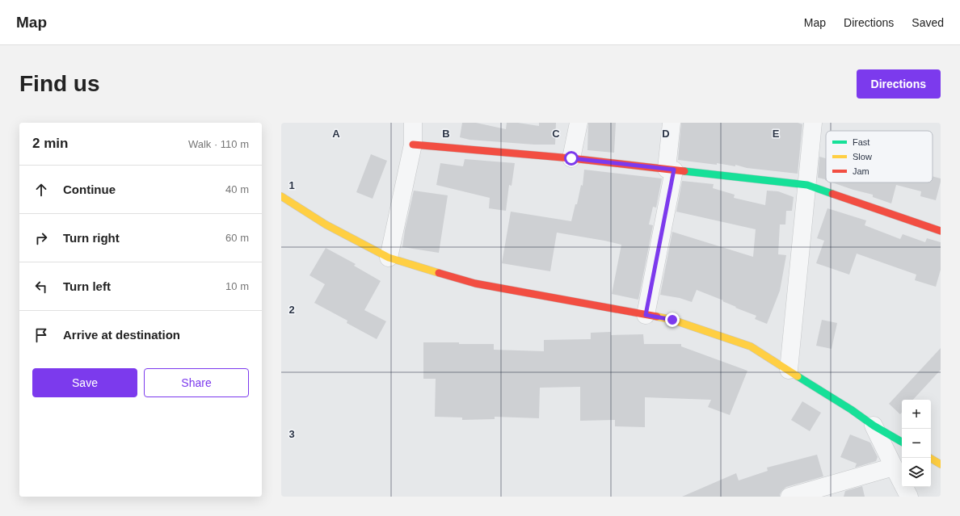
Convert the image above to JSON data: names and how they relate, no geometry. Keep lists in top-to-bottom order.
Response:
{
  "legend": ["Fast", "Slow", "Jam"],
  "page": {
    "header": "Map",
    "nav": ["Map", "Directions", "Saved"],
    "buttons": [
      "Directions",
      ["Save", "Share"]
    ],
    "title": "Find us",
    "heading": ["2 min", "Walk · 110 m"],
    "list": [
      ["Continue", "40 m"],
      ["Turn right", "60 m"],
      ["Turn left", "10 m"],
      "Arrive at destination"
    ],
    "map_buttons": ["+", "−"]
  },
  "grid": {
    "columns": [
      "A",
      "B",
      "C",
      "D",
      "E"
    ],
    "rows": ["1", "2", "3"]
  }
}
